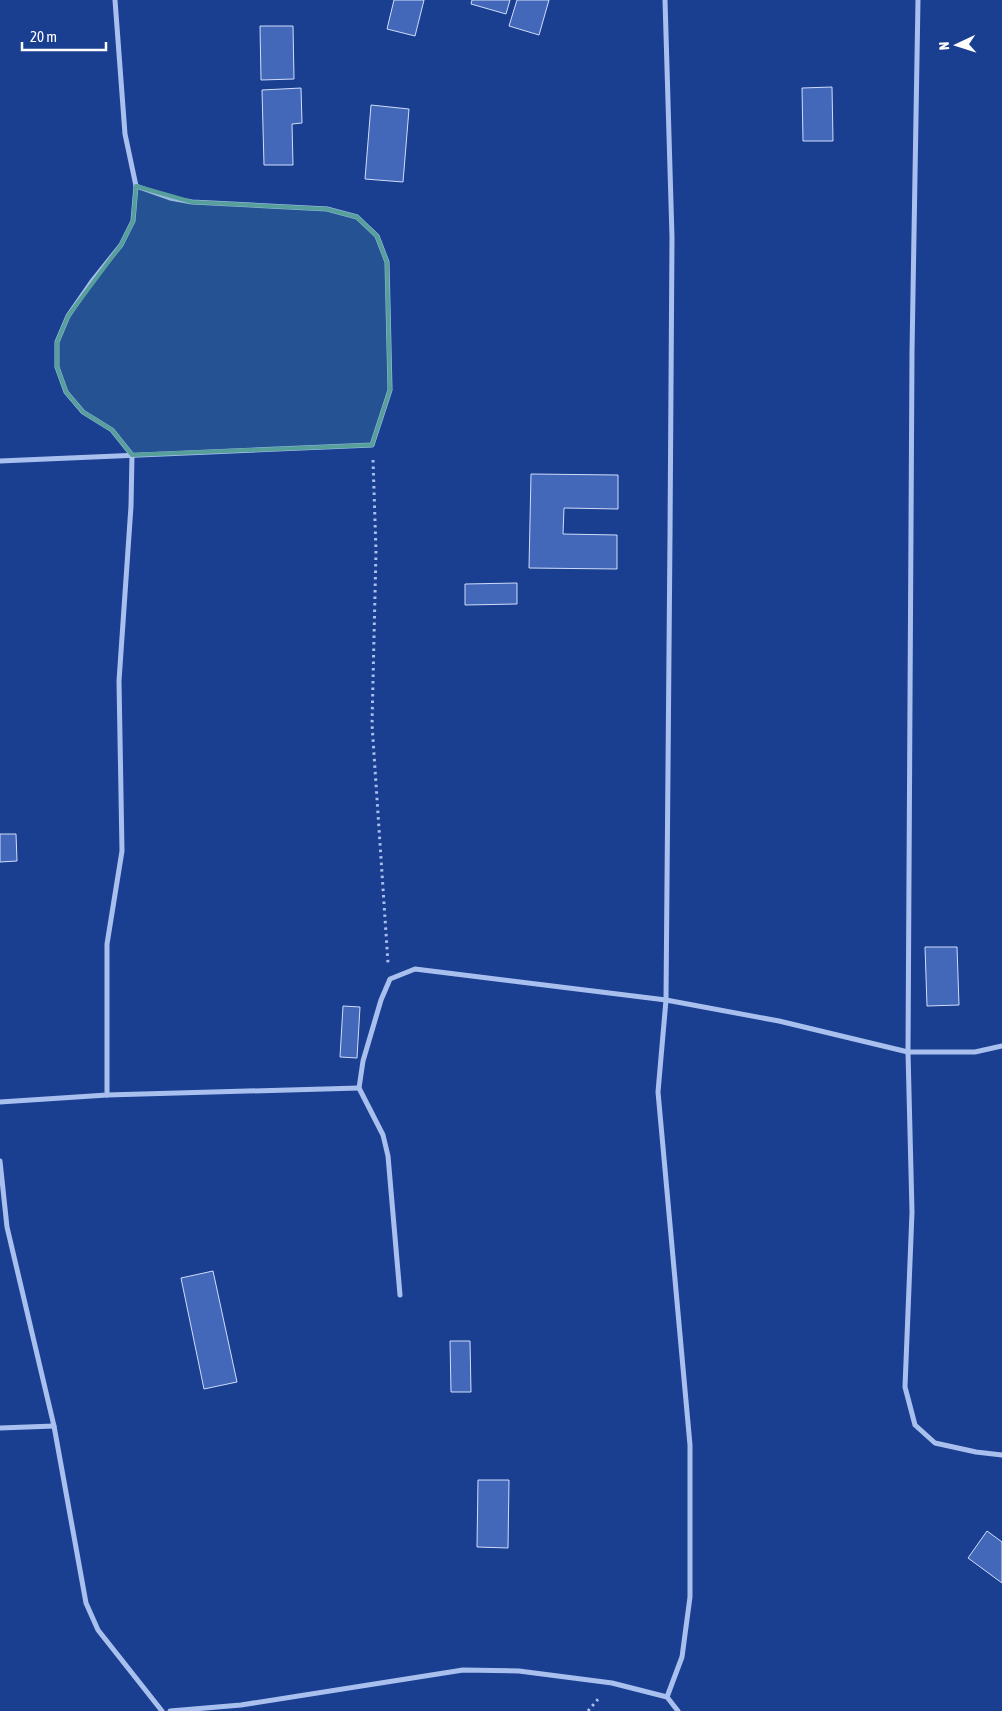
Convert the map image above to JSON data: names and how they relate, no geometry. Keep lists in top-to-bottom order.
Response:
{
  "scale_bar": "20 m",
  "north": "left"
}
